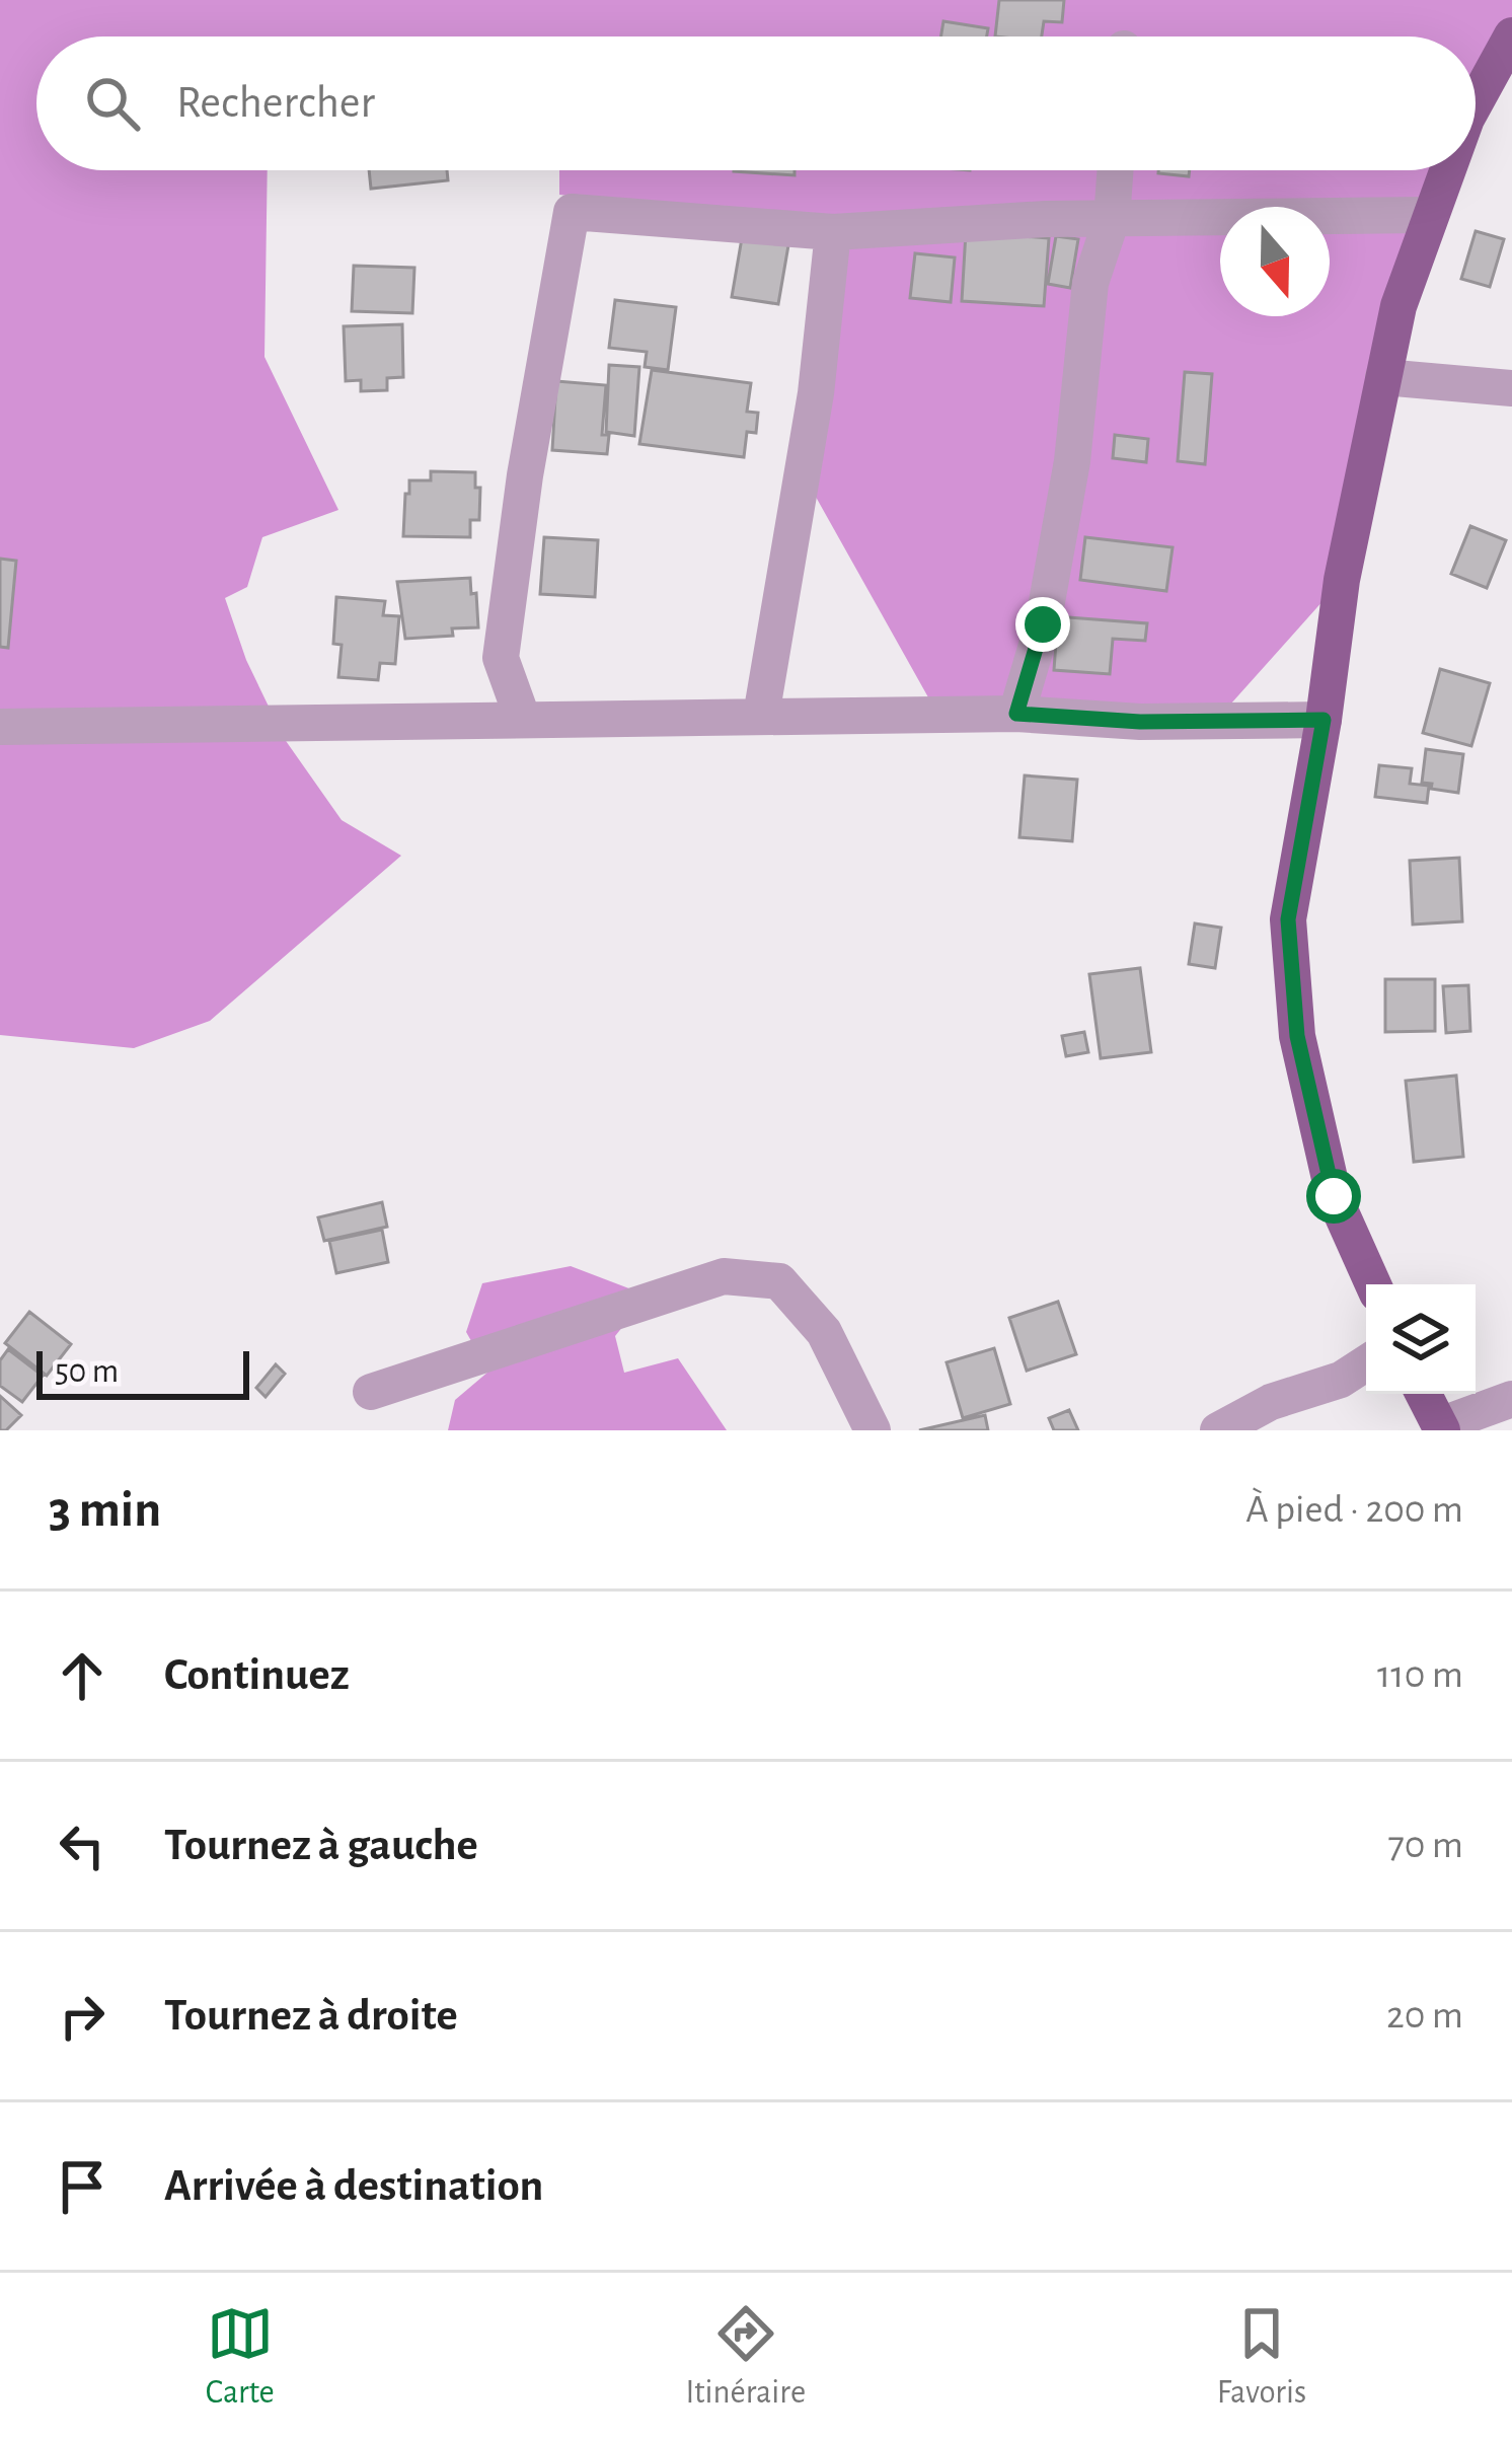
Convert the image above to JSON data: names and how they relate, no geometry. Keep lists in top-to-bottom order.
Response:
{
  "scale_bar": "50 m",
  "north": "bottom",
  "page": {
    "search": "Rechercher",
    "scale": "50 m",
    "heading": ["3 min", "À pied · 200 m"],
    "list": [
      ["Continuez", "110 m"],
      ["Tournez à gauche", "70 m"],
      ["Tournez à droite", "20 m"],
      "Arrivée à destination"
    ],
    "nav": ["Carte", "Itinéraire", "Favoris"]
  }
}
